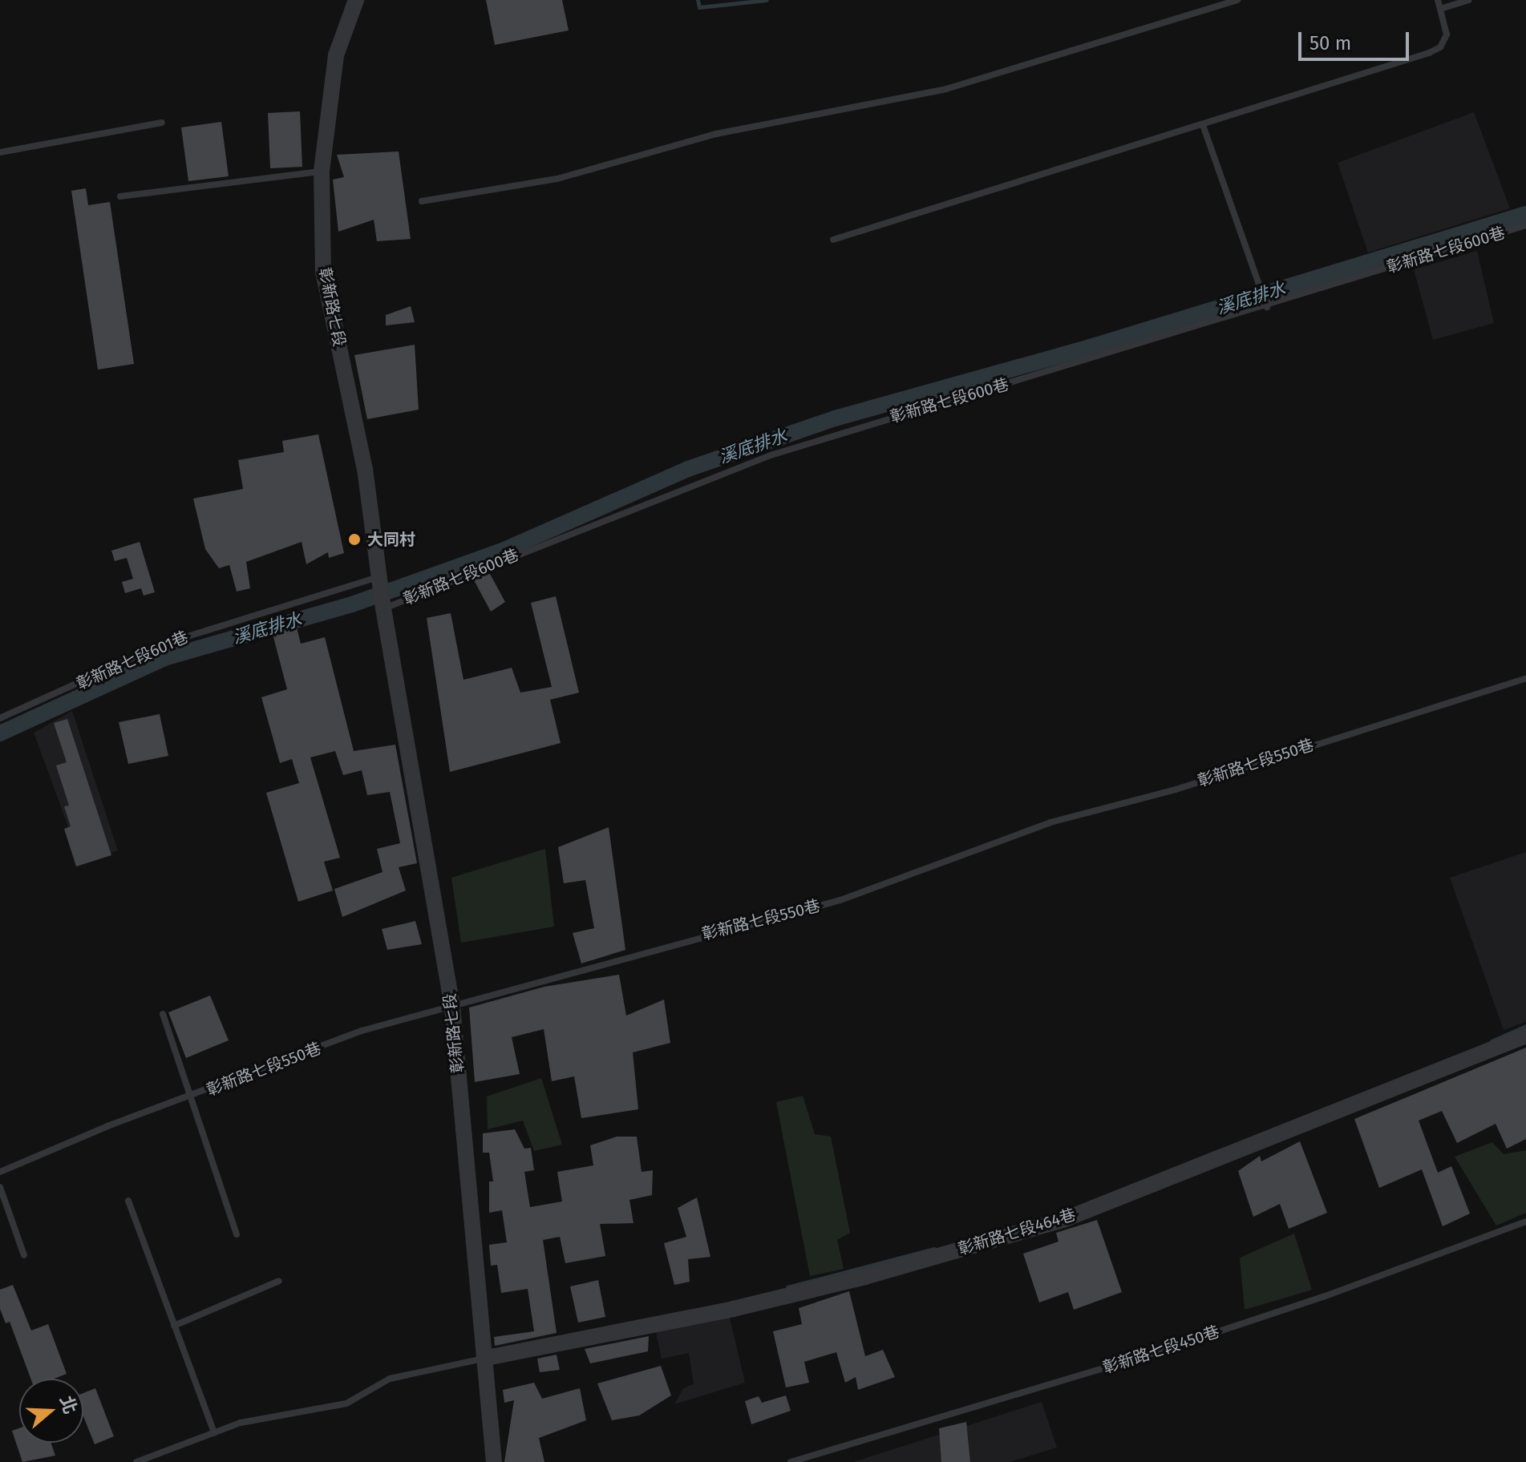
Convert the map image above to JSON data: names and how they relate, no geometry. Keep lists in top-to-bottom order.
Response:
{
  "streets": {
    "street": ["彰新路七段", "彰新路七段464巷"],
    "lane": [
      "彰新路七段600巷",
      "彰新路七段601巷",
      "彰新路七段550巷",
      "彰新路七段450巷"
    ]
  },
  "crossings": [
    ["彰新路七段600巷", "彰新路七段"],
    ["彰新路七段", "彰新路七段601巷"],
    ["彰新路七段", "彰新路七段550巷"],
    ["彰新路七段", "彰新路七段464巷"]
  ],
  "water": ["溪底排水"],
  "places": ["大同村"],
  "scale_bar": "50 m",
  "north": "right"
}
